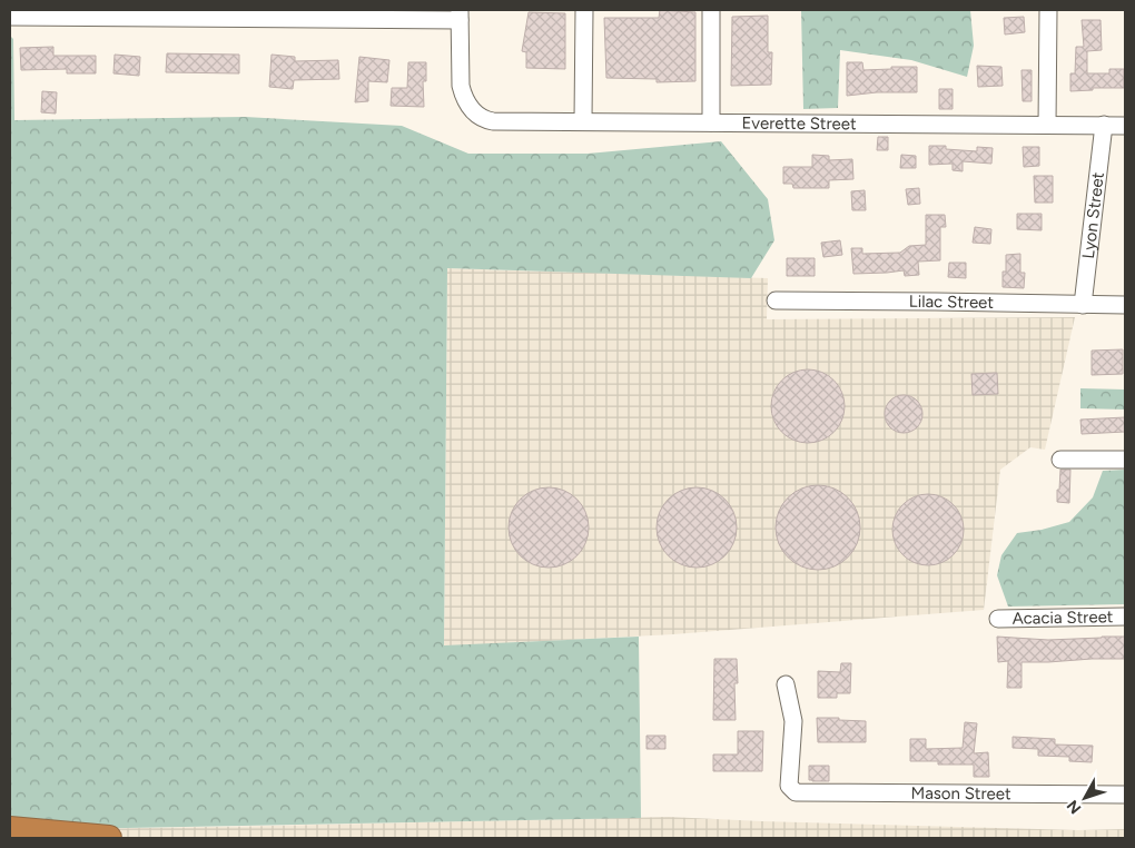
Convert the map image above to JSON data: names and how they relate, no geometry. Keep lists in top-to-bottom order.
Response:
{
  "streets": {
    "street": [
      "Everette Street",
      "Lyon Street",
      "Lilac Street",
      "Acacia Street",
      "Mason Street"
    ]
  },
  "crossings": [
    ["Everette Street", "Lyon Street"],
    ["Lyon Street", "Lilac Street"]
  ],
  "north": "bottom left"
}
